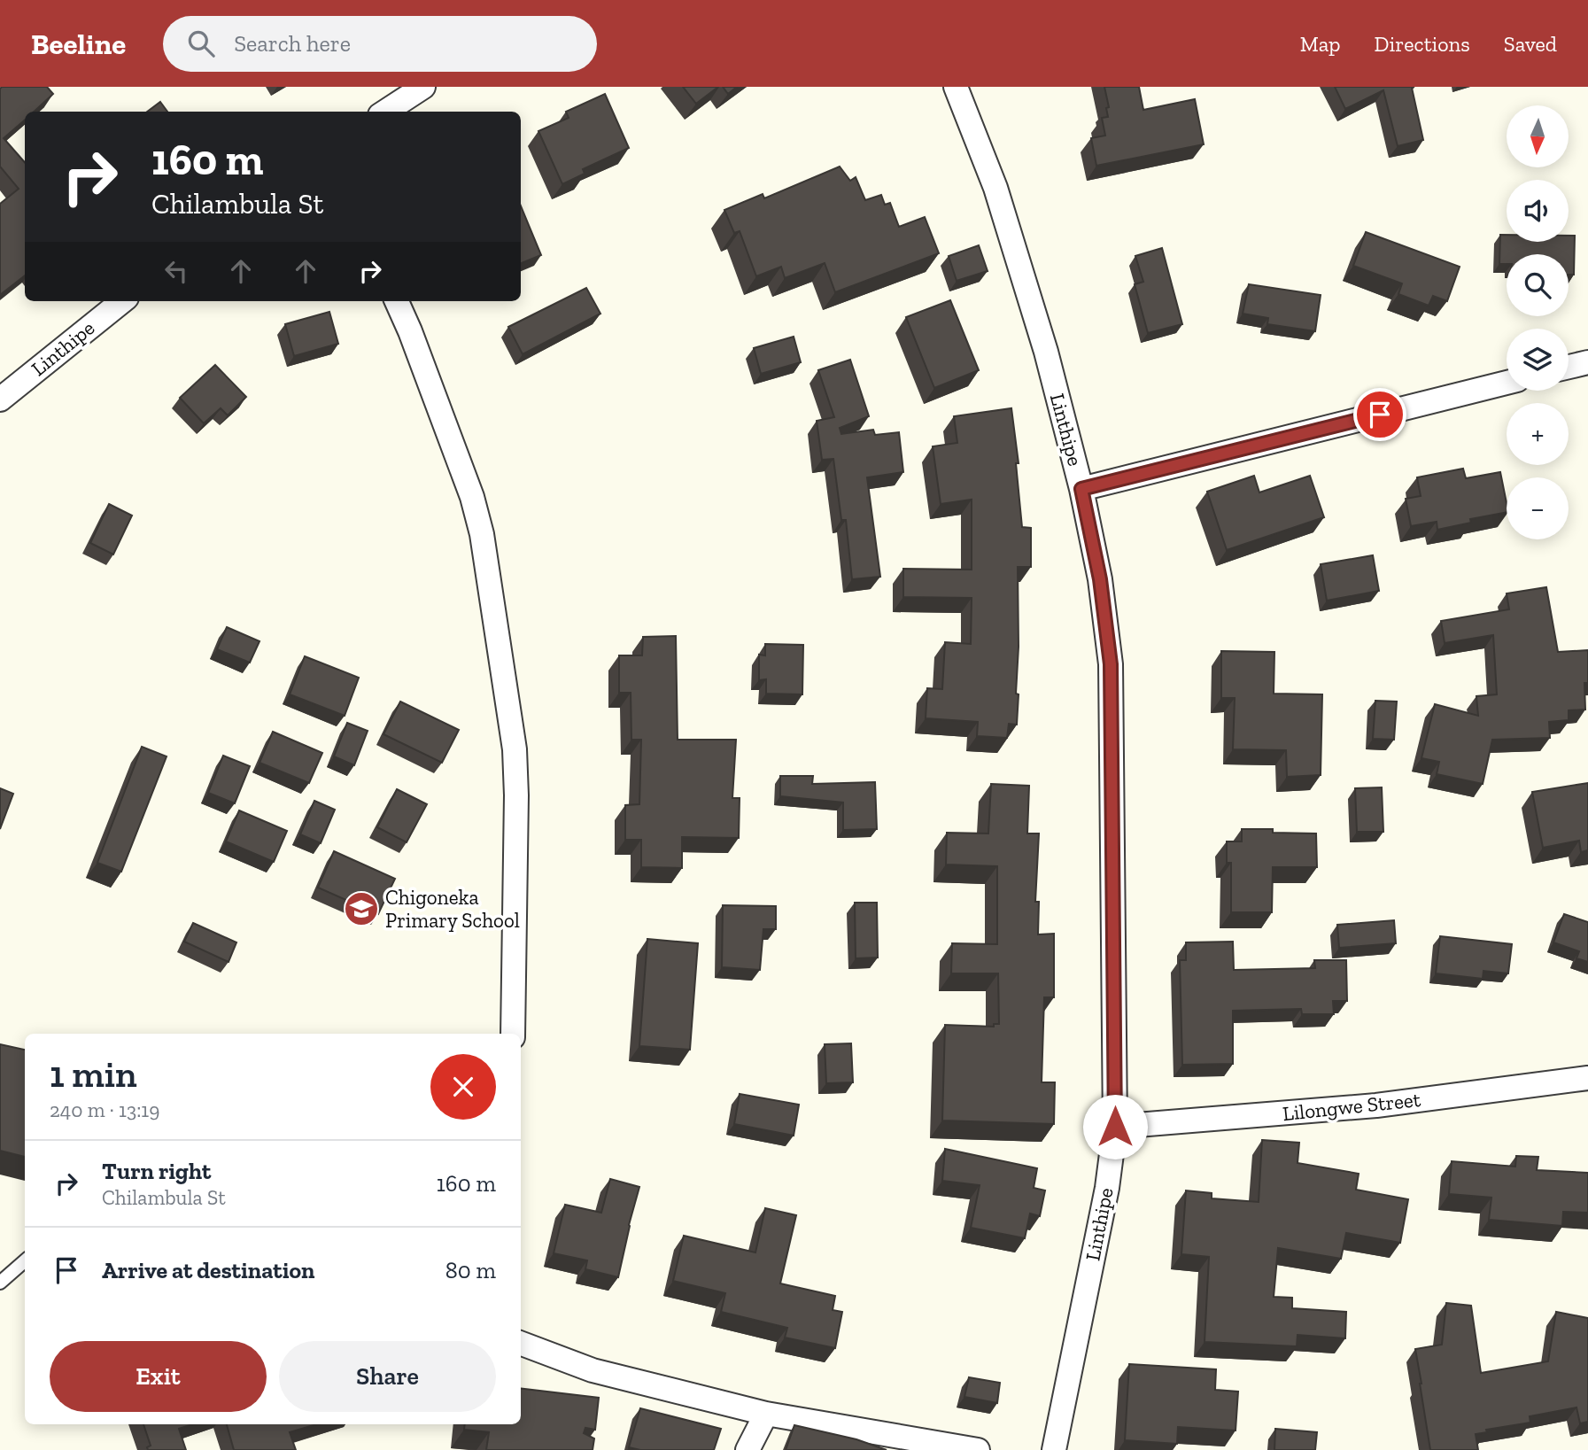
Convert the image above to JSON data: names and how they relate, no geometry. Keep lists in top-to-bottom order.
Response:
{
  "streets": {
    "street": ["Linthipe", "Lilongwe Street"]
  },
  "crossings": [
    ["Linthipe", "Lilongwe Street"]
  ],
  "places": {
    "school or university": ["Chigoneka Primary School"]
  },
  "north": "bottom",
  "page": {
    "header": "Beeline",
    "search": "Search here",
    "nav": ["Map", "Directions", "Saved"],
    "map_buttons": ["+", "−"],
    "turn": ["160 m", "Chilambula St"],
    "heading": ["1 min", "240 m · 13:19"],
    "list": [
      {
        "name": "Turn right",
        "note": "Chilambula St",
        "value": "160 m"
      },
      {
        "name": "Arrive at destination",
        "value": "80 m"
      }
    ],
    "buttons": ["Exit", "Share"]
  }
}
